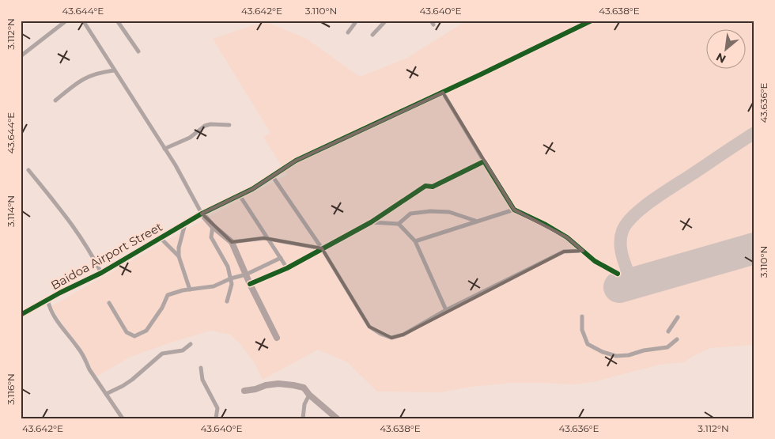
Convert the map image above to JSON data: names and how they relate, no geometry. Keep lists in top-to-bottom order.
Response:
{
  "streets": {
    "street": ["Baidoa Airport Street"]
  },
  "north": "bottom left",
  "coordinates": [
    "43.644°E",
    "43.642°E",
    "3.110°N",
    "43.640°E",
    "43.638°E",
    "3.112°N",
    "43.636°E",
    "3.114°N",
    "3.116°N"
  ]
}
